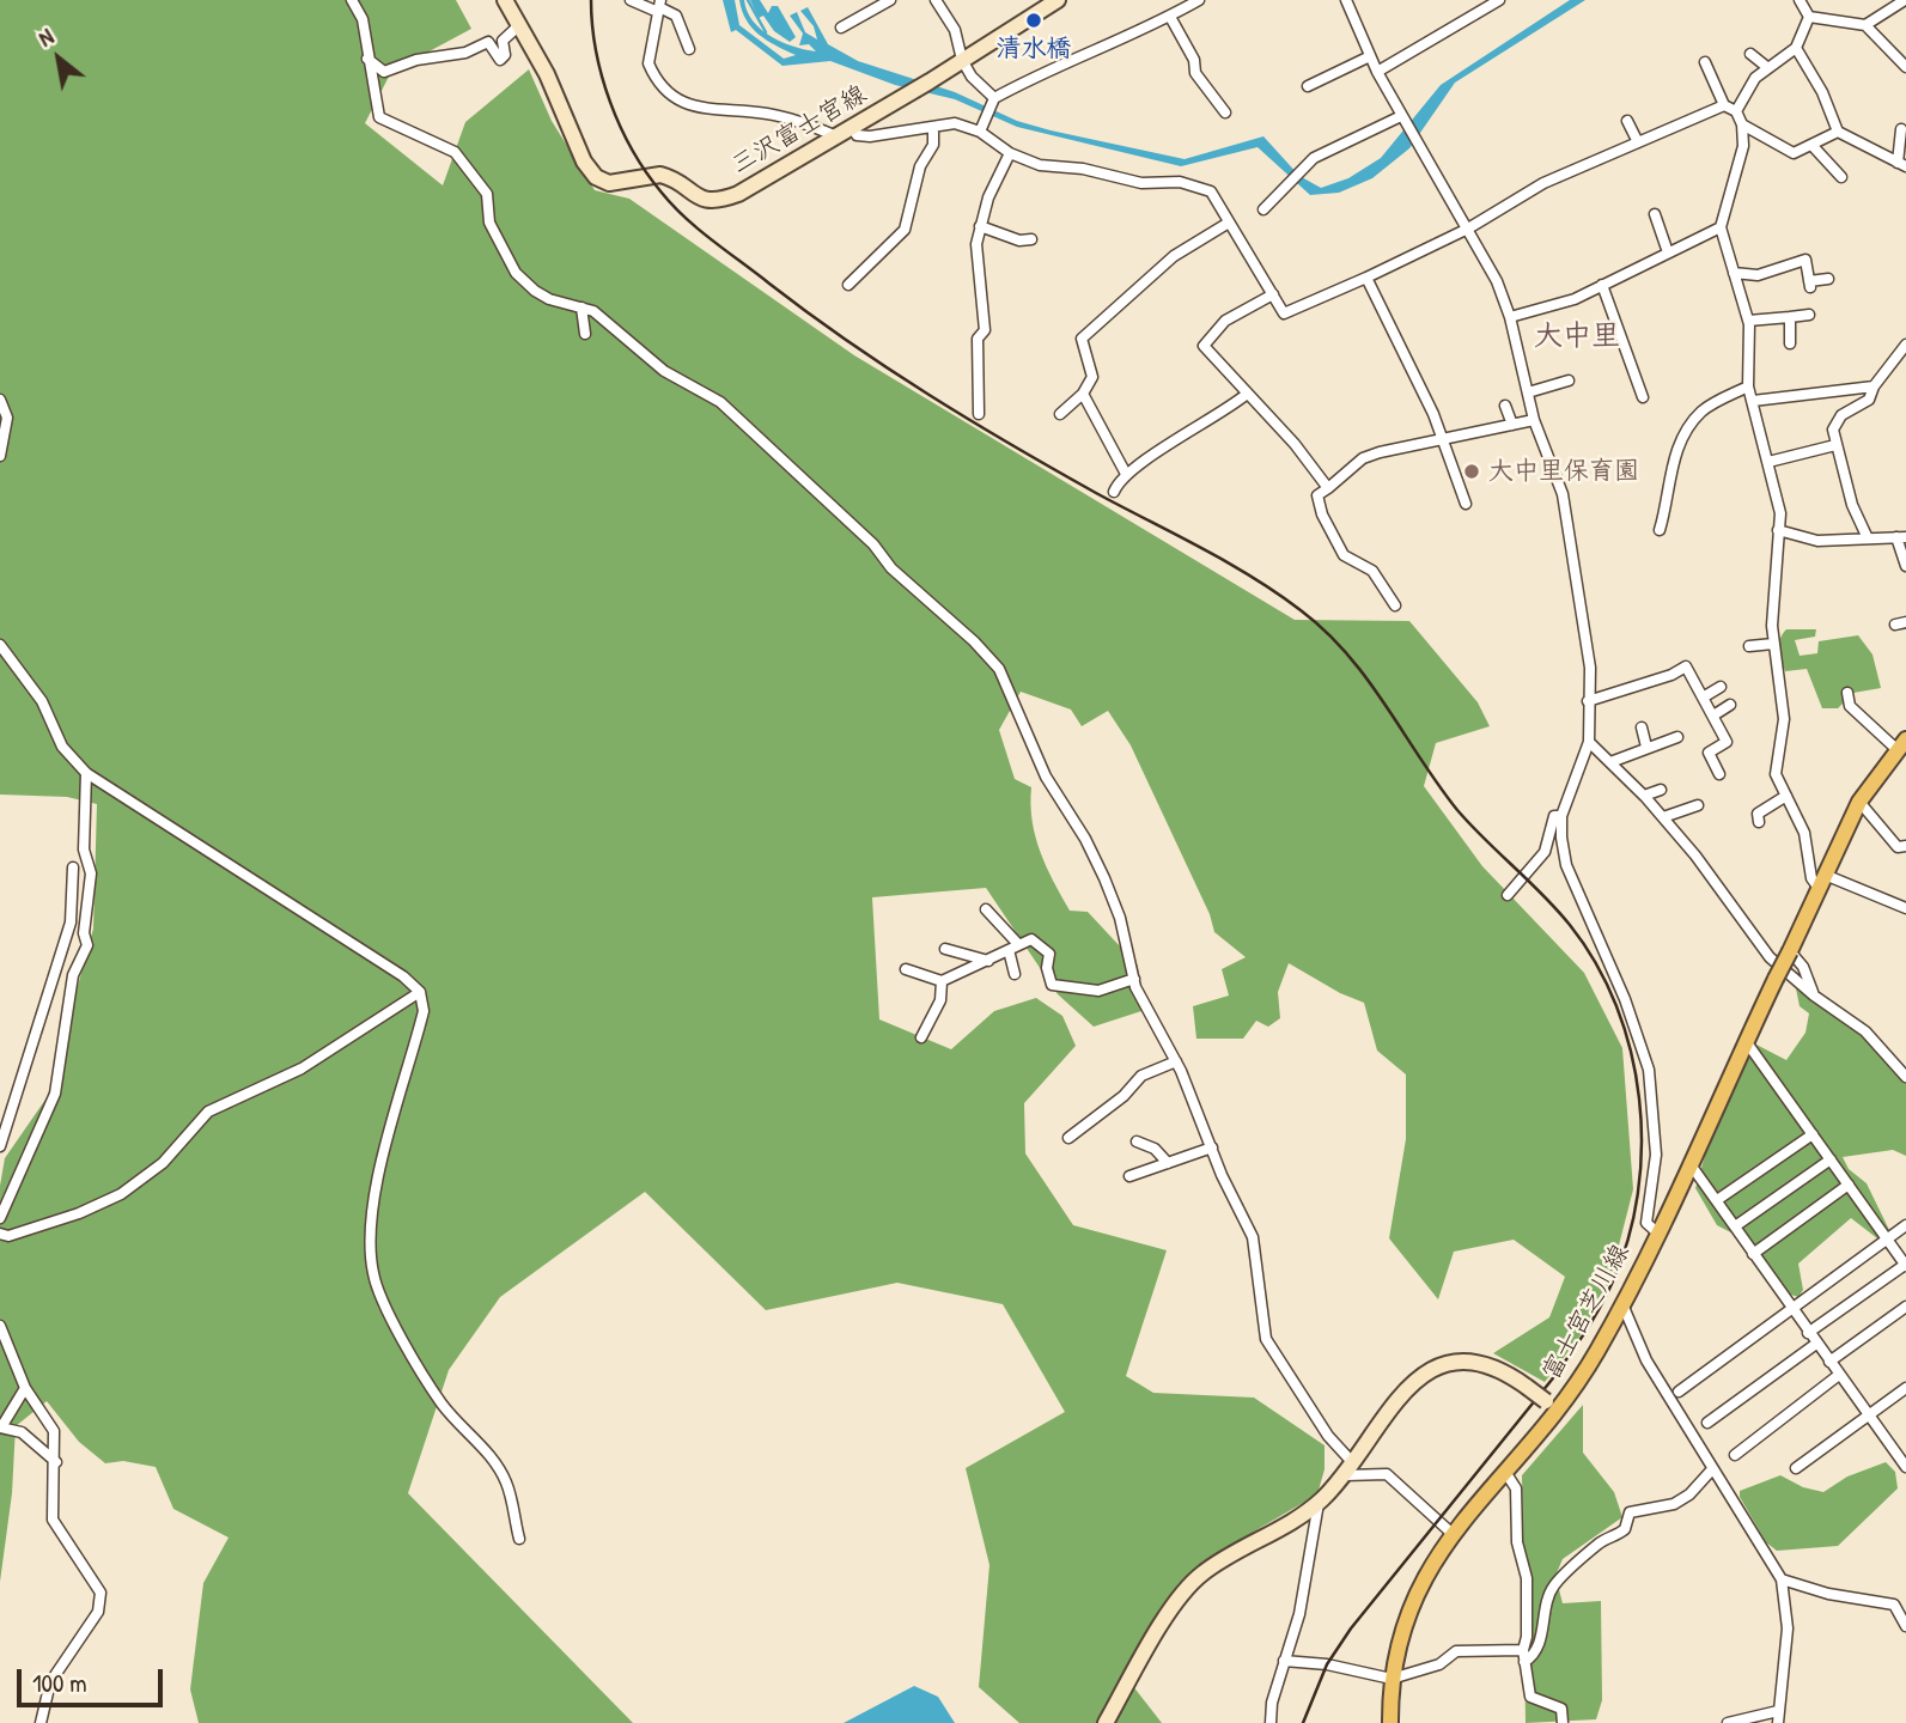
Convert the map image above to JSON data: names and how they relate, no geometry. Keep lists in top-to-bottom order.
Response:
{
  "streets": {
    "main road": ["三沢富士宮線", "富士宮芝川線"]
  },
  "districts": ["大中里"],
  "places": ["清水橋", "大中里保育園"],
  "scale_bar": "100 m",
  "north": "top left"
}
